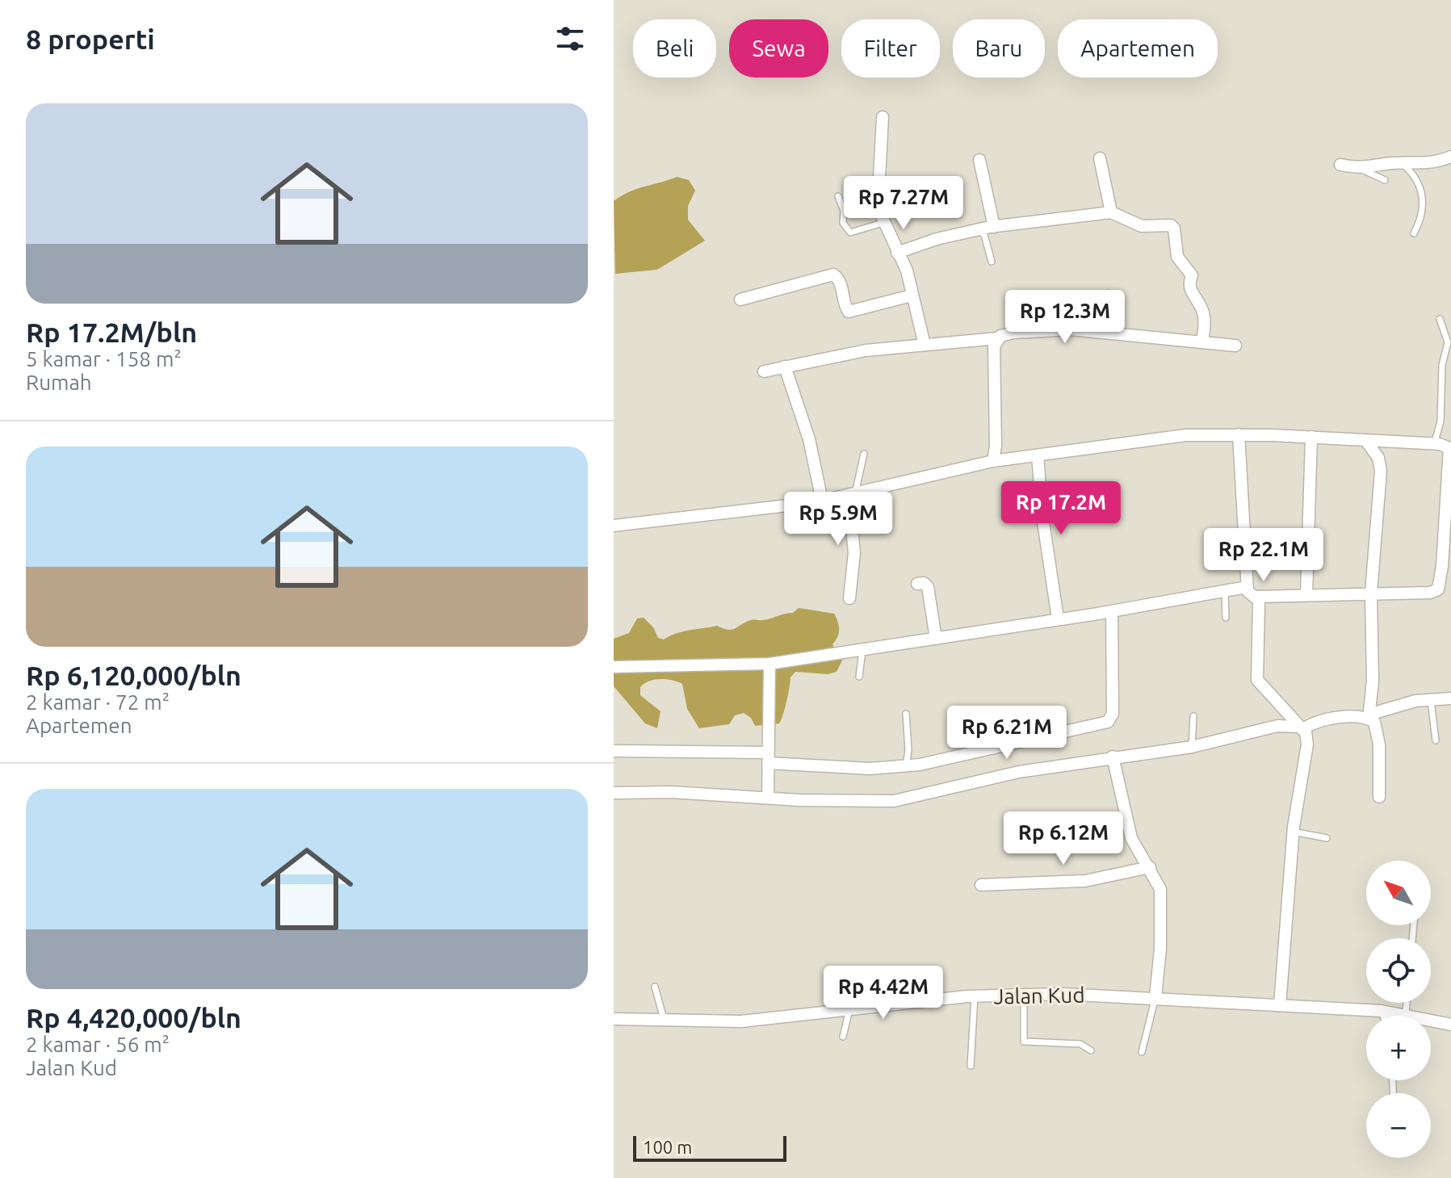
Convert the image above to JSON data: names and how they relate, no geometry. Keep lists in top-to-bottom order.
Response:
{
  "streets": {
    "street": ["Jalan Kud"]
  },
  "scale_bar": "100 m",
  "north": "top left",
  "page": {
    "heading": "8 properti",
    "chip": [
      "Beli",
      "Sewa",
      "Filter",
      "Baru",
      "Apartemen"
    ],
    "list": [
      {
        "name": "Rp 17.2M/bln",
        "note": "5 kamar · 158 m² · Rumah"
      },
      {
        "name": "Rp 6,120,000/bln",
        "note": "2 kamar · 72 m² · Apartemen"
      },
      {
        "name": "Rp 4,420,000/bln",
        "note": "2 kamar · 56 m² · Jalan Kud"
      }
    ],
    "price": [
      "Rp 7.27M",
      "Rp 12.3M",
      "Rp 17.2M",
      "Rp 5.9M",
      "Rp 22.1M",
      "Rp 6.21M",
      "Rp 6.12M",
      "Rp 4.42M"
    ],
    "map_buttons": ["+", "−"],
    "scale": "100 m"
  }
}
